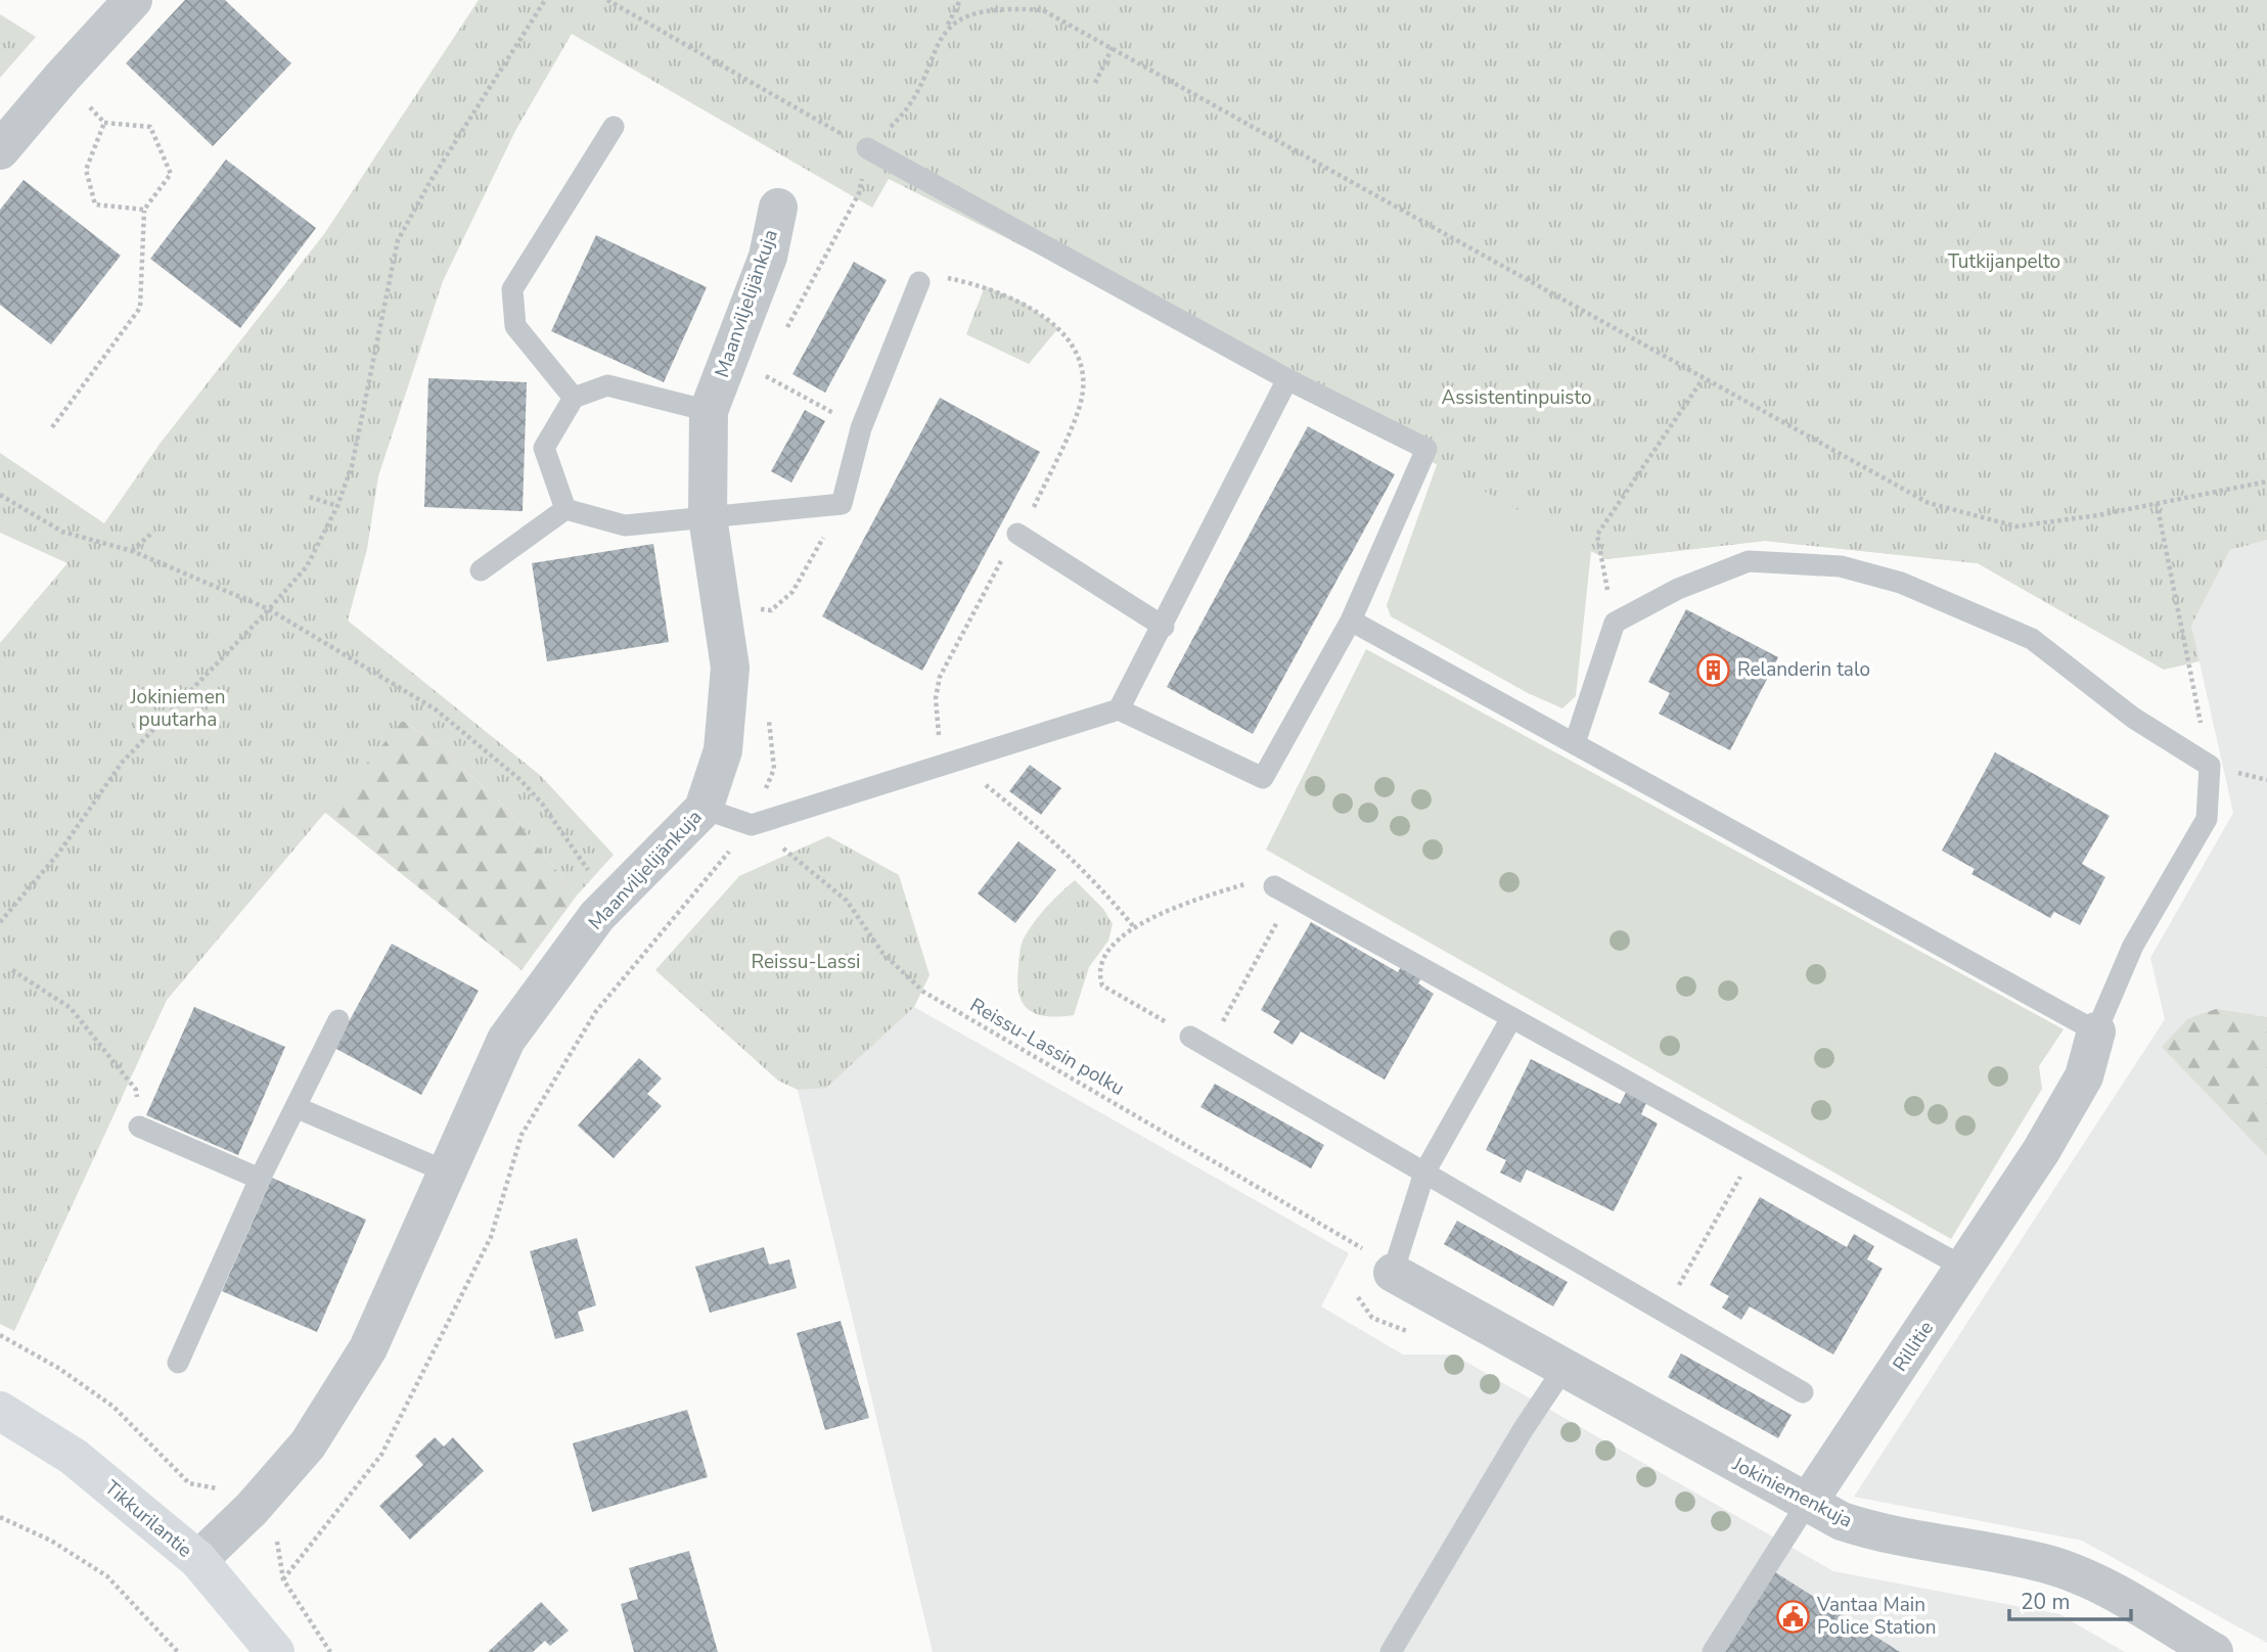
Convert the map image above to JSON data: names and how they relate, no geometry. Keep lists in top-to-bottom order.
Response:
{
  "streets": {
    "main road": ["Tikkurilantie"],
    "street": ["Maanviljelijänkuja", "Rillitie", "Jokiniemenkuja"],
    "path": ["Reissu-Lassin polku"]
  },
  "crossings": [
    ["Maanviljelijänkuja", "Tikkurilantie"],
    ["Reissu-Lassin polku", "Jokiniemenkuja"],
    ["Rillitie", "Jokiniemenkuja"]
  ],
  "parks": [
    "Tutkijanpelto",
    "Assistentinpuisto",
    "Jokiniemen puutarha",
    "Reissu-Lassi"
  ],
  "places": {
    "building": ["Relanderin talo"],
    "public building": ["Vantaa Main Police Station"]
  },
  "scale_bar": "20 m"
}
